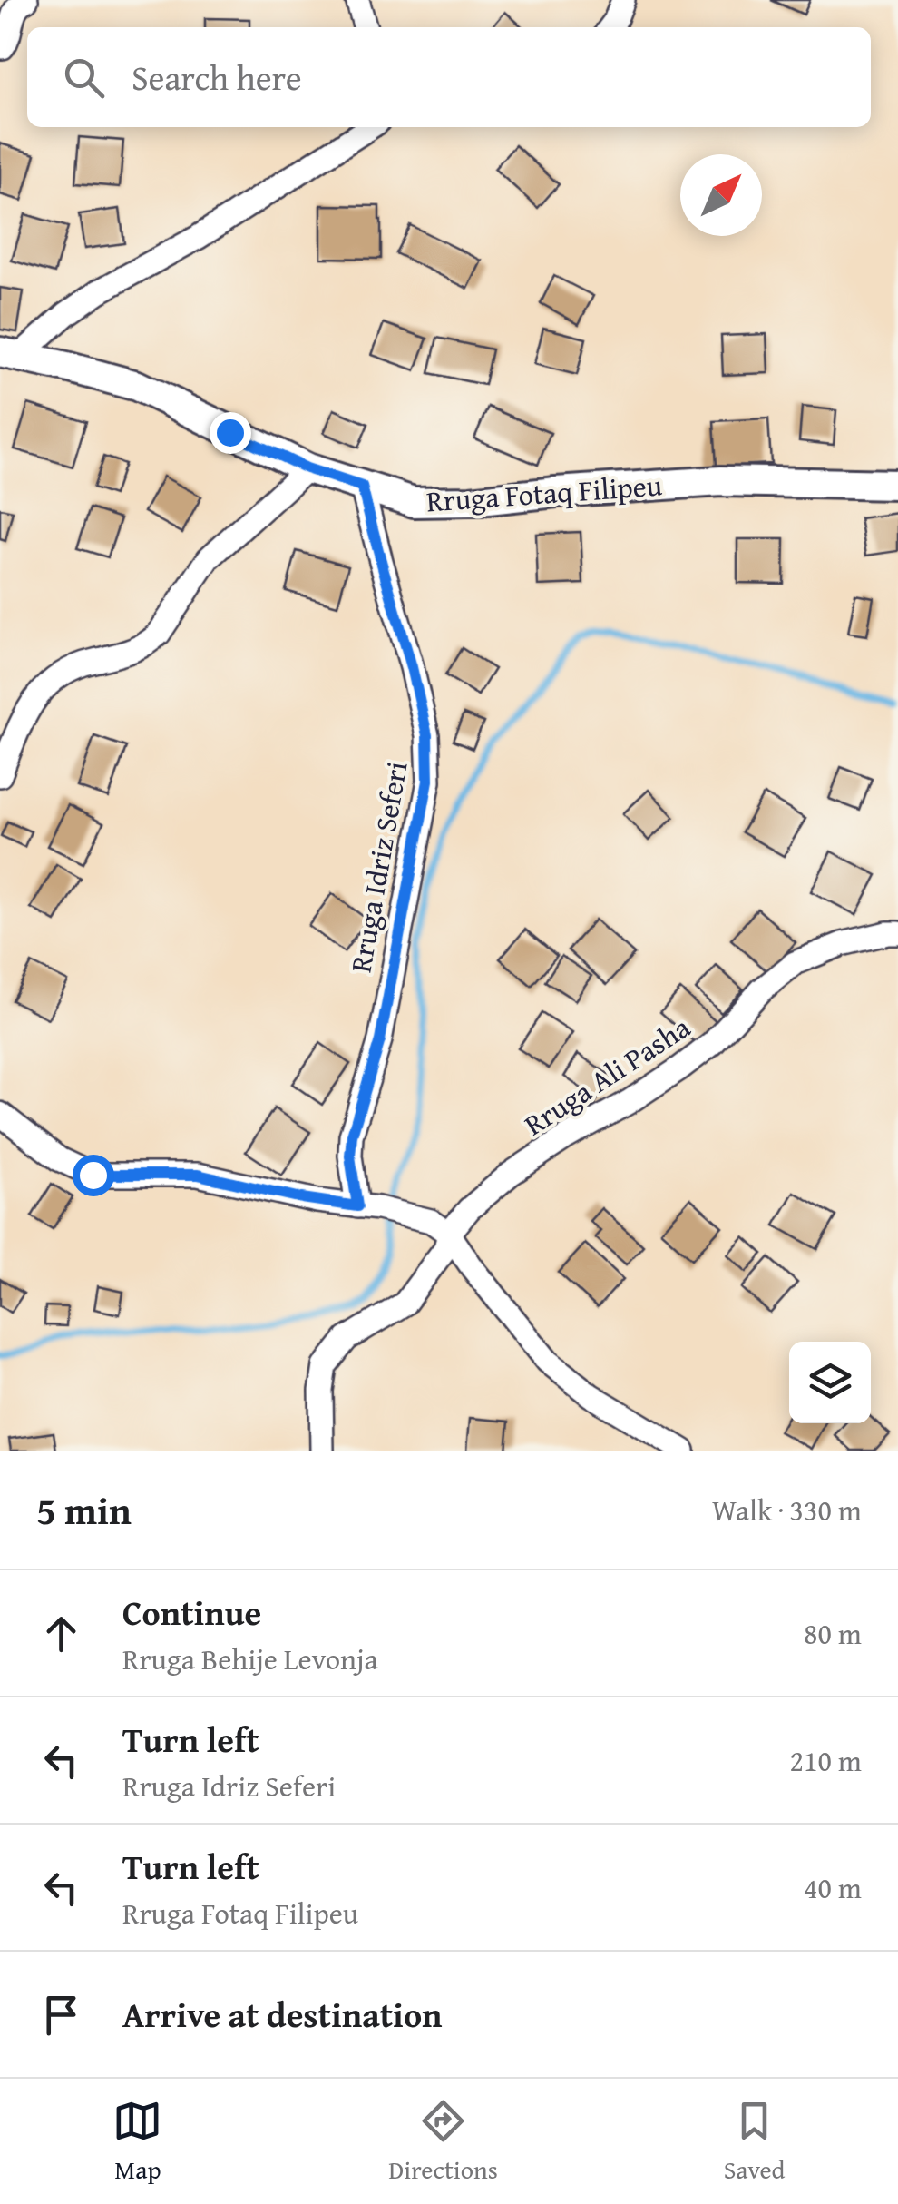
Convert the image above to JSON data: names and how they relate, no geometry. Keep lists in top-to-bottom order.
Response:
{
  "streets": {
    "main road": ["Rruga Fotaq Filipeu"],
    "street": ["Rruga Idriz Seferi", "Rruga Ali Pasha"]
  },
  "crossings": [
    ["Rruga Fotaq Filipeu", "Rruga Idriz Seferi"]
  ],
  "north": "top right",
  "page": {
    "search": "Search here",
    "heading": ["5 min", "Walk · 330 m"],
    "list": [
      ["Continue", "Rruga Behije Levonja", "80 m"],
      ["Turn left", "Rruga Idriz Seferi", "210 m"],
      ["Turn left", "Rruga Fotaq Filipeu", "40 m"],
      "Arrive at destination"
    ],
    "nav": ["Map", "Directions", "Saved"]
  }
}
